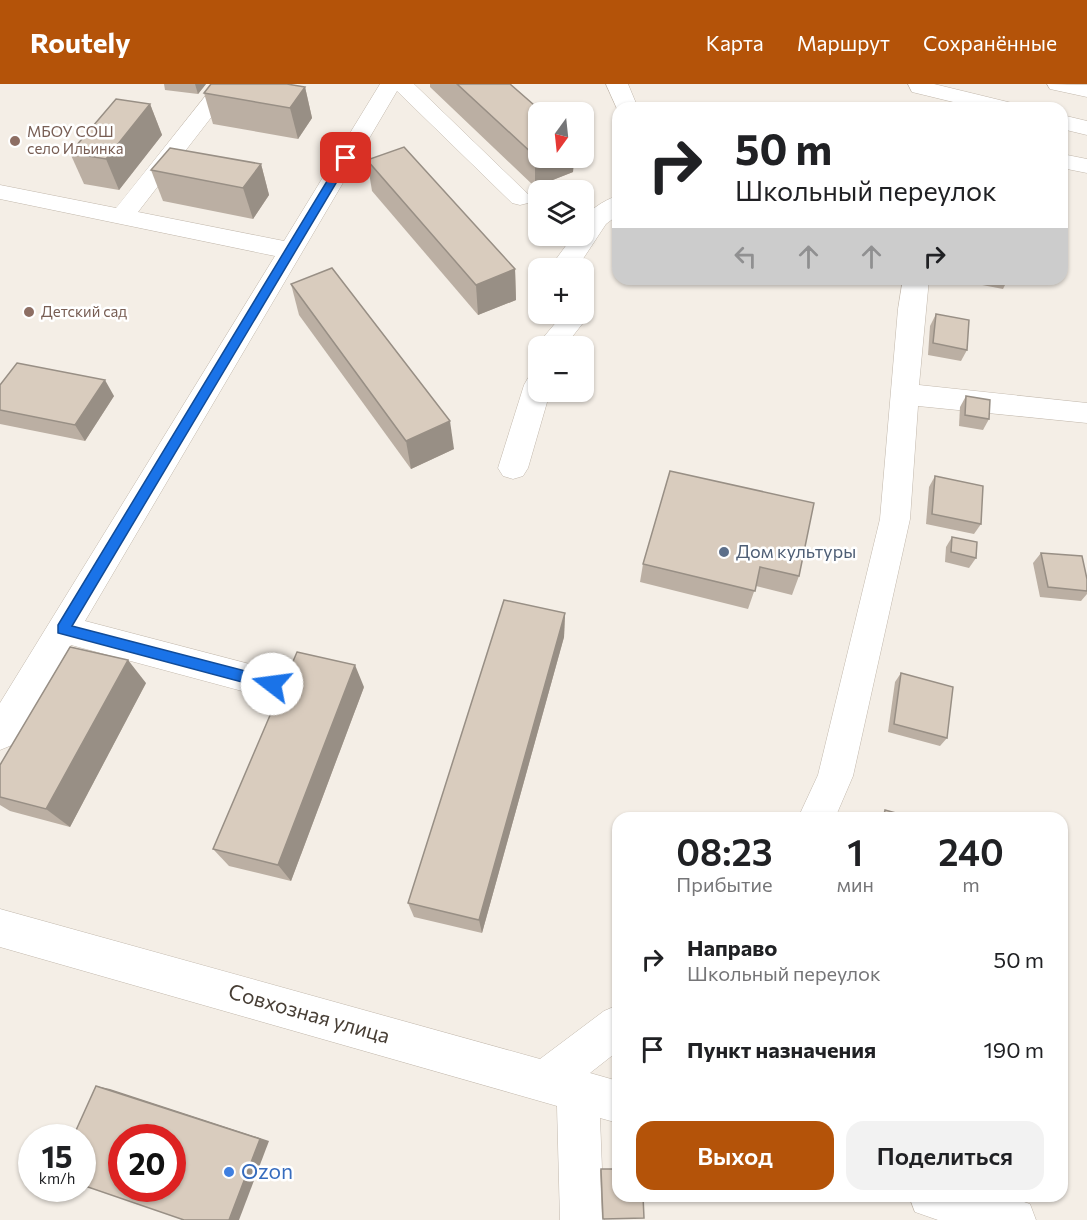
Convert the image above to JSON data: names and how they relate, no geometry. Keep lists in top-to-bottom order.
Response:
{
  "streets": {
    "street": ["Совхозная улица"]
  },
  "places": [
    "МБОУ СОШ село Ильинка",
    "Детский сад",
    "Дом культуры",
    "Ozon"
  ],
  "north": "bottom",
  "page": {
    "header": "Routely",
    "nav": ["Карта", "Маршрут", "Сохранённые"],
    "map_buttons": ["+", "−"],
    "turn": ["50 m", "Школьный переулок"],
    "eta": [
      "08:23",
      "Прибытие",
      "1",
      "мин",
      "240",
      "m"
    ],
    "list": [
      {
        "name": "Направо",
        "note": "Школьный переулок",
        "value": "50 m"
      },
      {
        "name": "Пункт назначения",
        "value": "190 m"
      }
    ],
    "buttons": ["Выход", "Поделиться"],
    "speed": "15 km/h",
    "limit": "20"
  }
}
